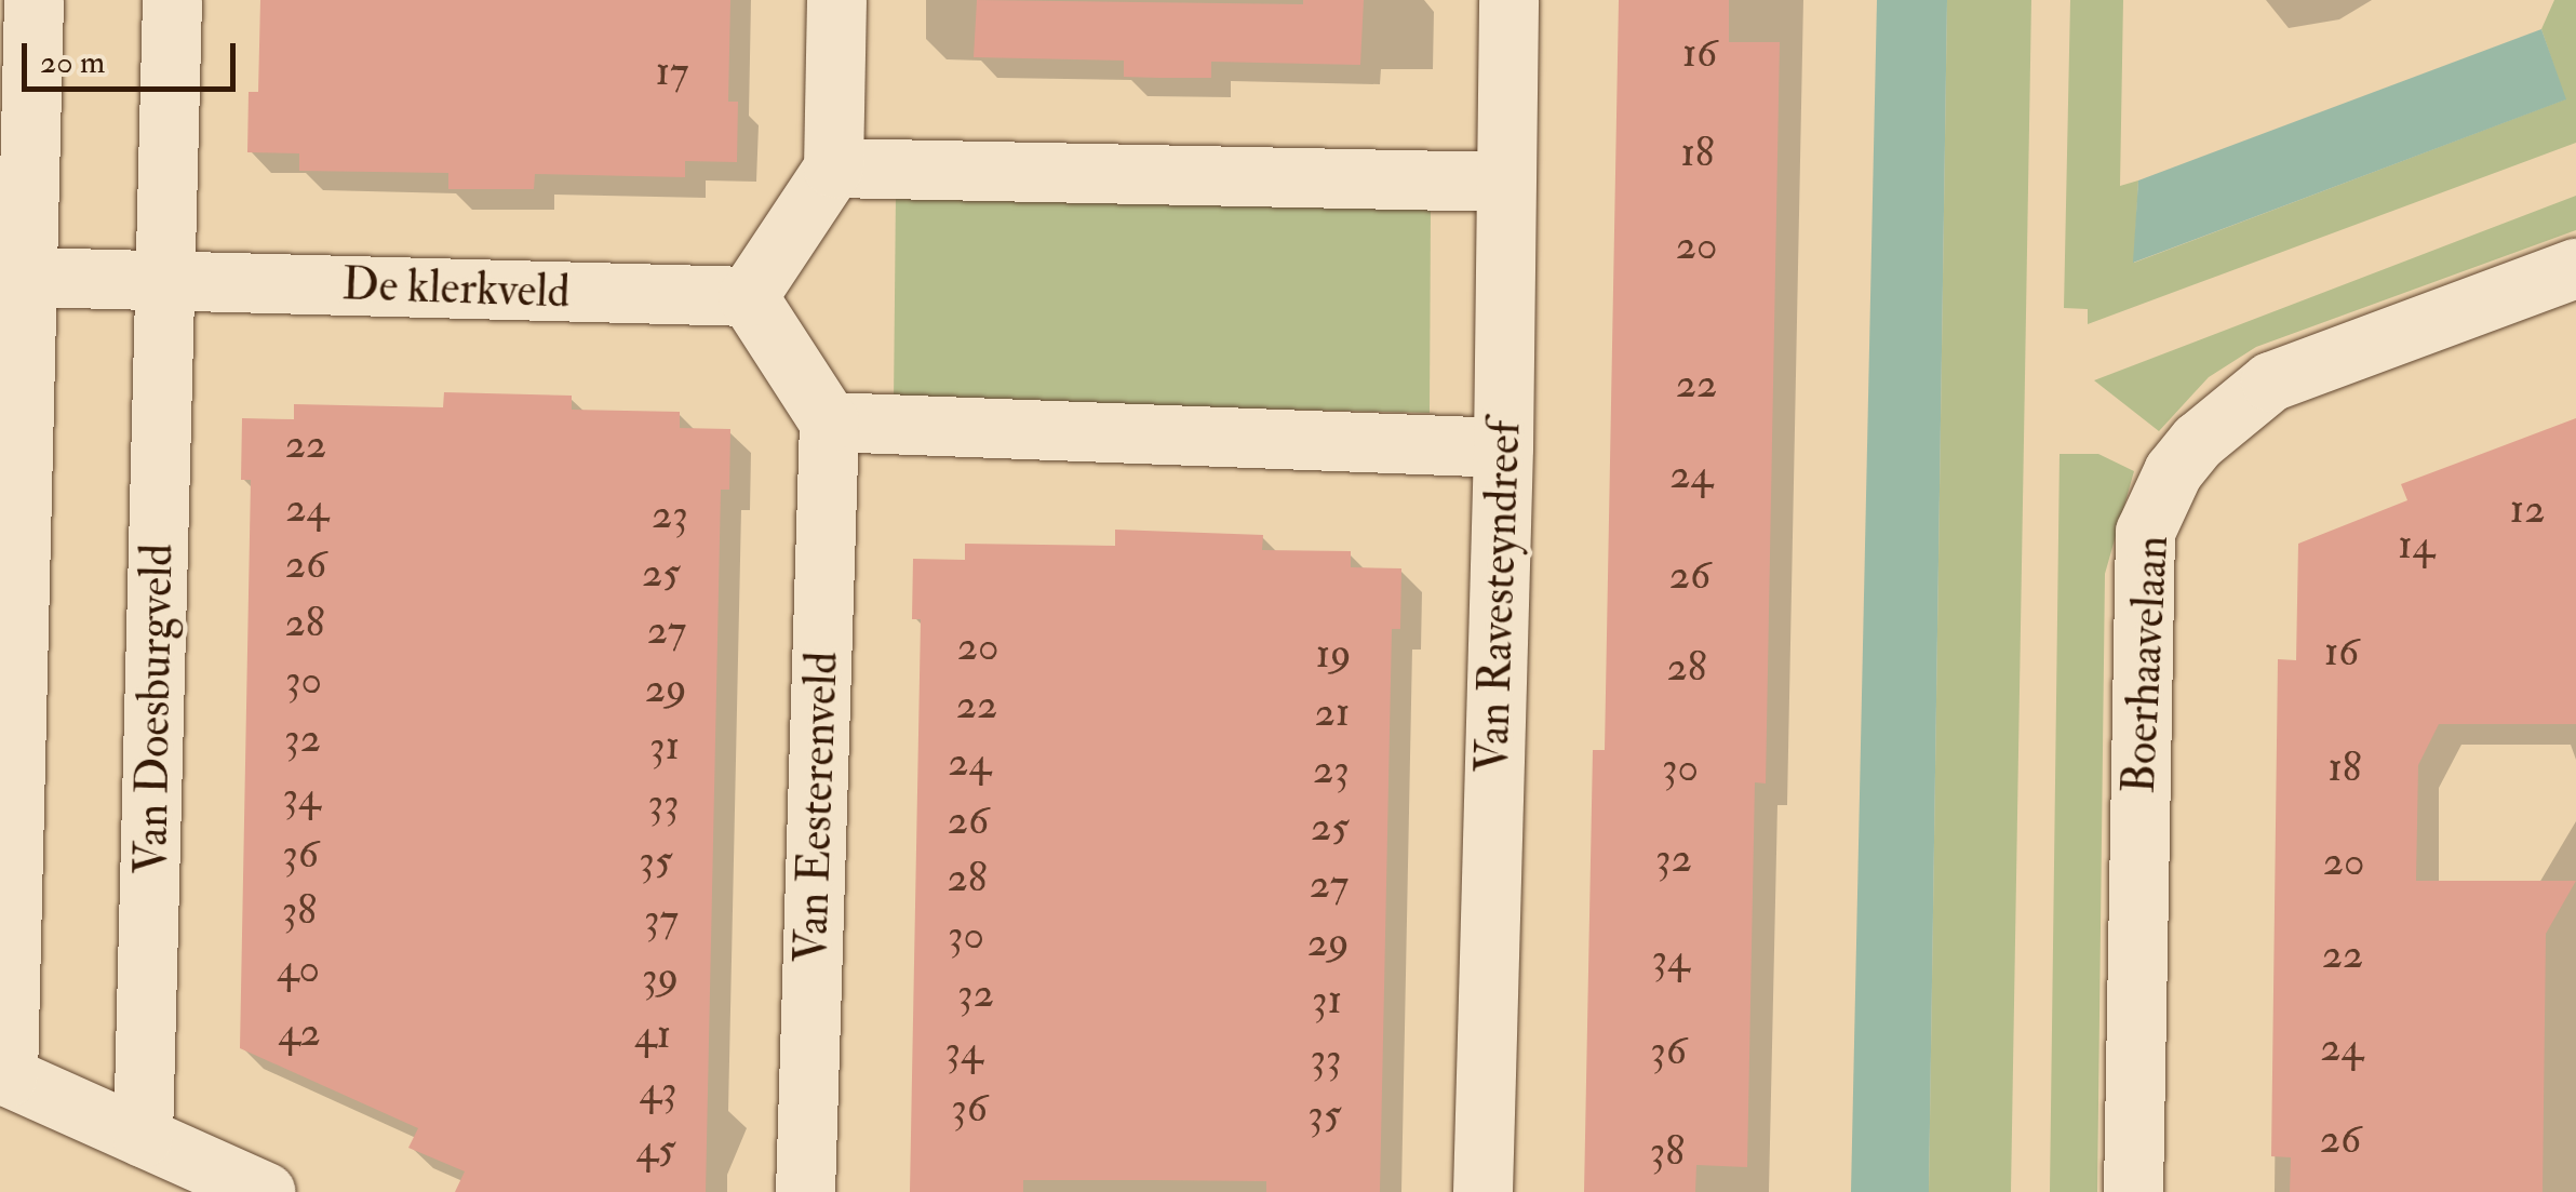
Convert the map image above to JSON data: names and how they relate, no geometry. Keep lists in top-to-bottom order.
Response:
{
  "streets": {
    "street": [
      "De klerkveld",
      "Van Ravesteyndreef",
      "Boerhaavelaan",
      "Van Doesburgveld",
      "Van Eesterenveld"
    ]
  },
  "crossings": [
    ["De klerkveld", "Van Doesburgveld"]
  ],
  "house_numbers": [
    "16",
    "17",
    "18",
    "20",
    "22",
    "22",
    "24",
    "24",
    "12",
    "23",
    "14",
    "26",
    "25",
    "26",
    "28",
    "27",
    "20",
    "16",
    "19",
    "28",
    "30",
    "29",
    "22",
    "21",
    "32",
    "31",
    "24",
    "30",
    "18",
    "23",
    "34",
    "33",
    "26",
    "25",
    "36",
    "32",
    "35",
    "20",
    "28",
    "27",
    "38",
    "37",
    "30",
    "29",
    "22",
    "34",
    "40",
    "39",
    "32",
    "31",
    "42",
    "41",
    "24",
    "34",
    "36",
    "33",
    "43",
    "36",
    "35",
    "26",
    "45",
    "38"
  ],
  "scale_bar": "20 m"
}
